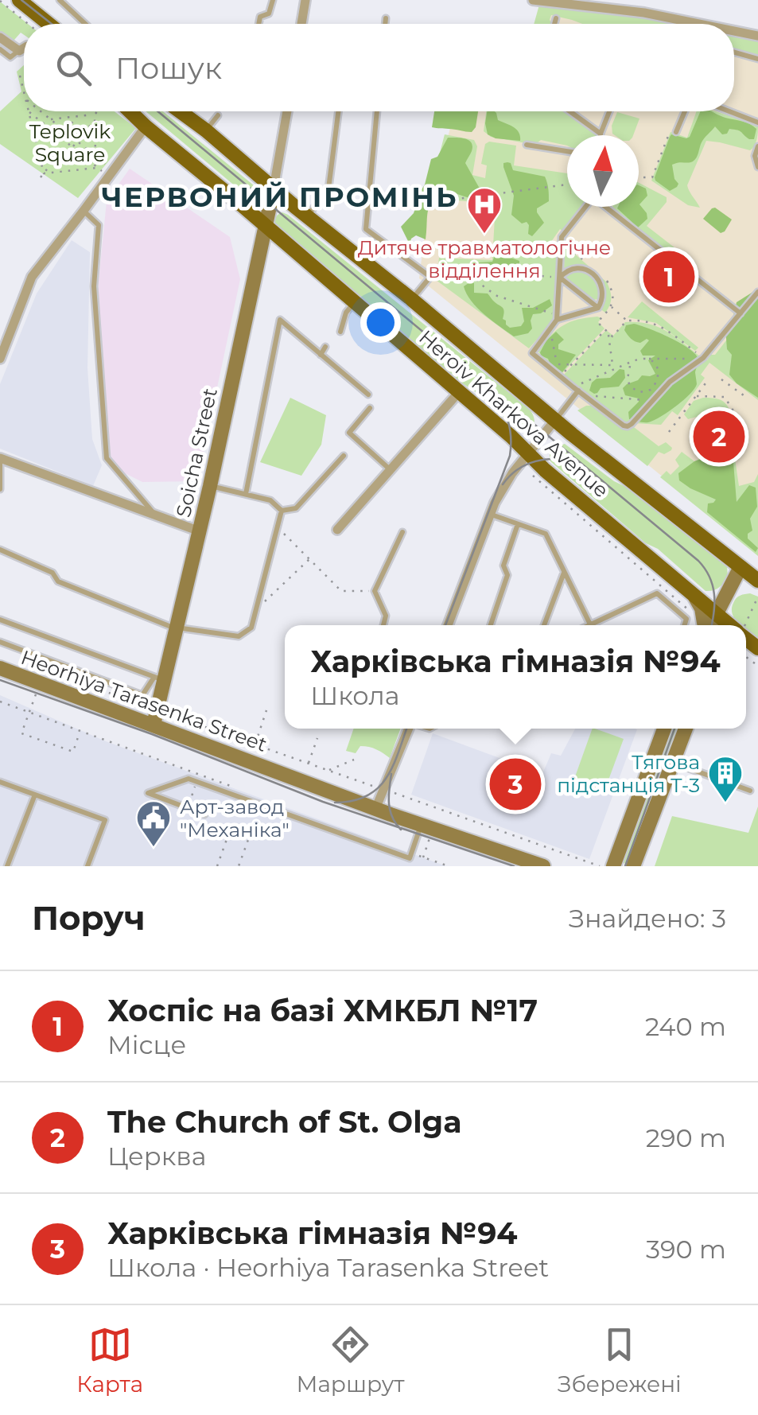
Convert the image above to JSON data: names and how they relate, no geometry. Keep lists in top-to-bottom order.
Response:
{
  "streets": {
    "main road": ["Heroiv Kharkova Avenue", "Soicha Street", "Heorhiya Tarasenka Street"]
  },
  "crossings": [
    ["Heroiv Kharkova Avenue", "Soicha Street"],
    ["Soicha Street", "Heorhiya Tarasenka Street"]
  ],
  "districts": ["ЧЕРВОНИЙ ПРОМІНЬ"],
  "parks": ["Teplovik Square"],
  "places": {
    "hospital": ["Дитяче травматологічне відділення"],
    "building": ["Тягова підстанція Т-3"],
    "public building": ["Арт-завод \"Механіка\""]
  },
  "north": "top",
  "page": {
    "search": "Пошук",
    "pins": ["1", "2", "3"],
    "popup": ["Харківська гімназія №94", "Школа"],
    "heading": ["Поруч", "Знайдено: 3"],
    "list": [
      {
        "mark": "1",
        "name": "Хоспіс на базі ХМКБЛ №17",
        "note": "Місце",
        "value": "240 m"
      },
      {
        "mark": "2",
        "name": "The Church of St. Olga",
        "note": "Церква",
        "value": "290 m"
      },
      {
        "mark": "3",
        "name": "Харківська гімназія №94",
        "note": "Школа · Heorhiya Tarasenka Street",
        "value": "390 m"
      }
    ],
    "nav": ["Карта", "Маршрут", "Збережені"]
  }
}
